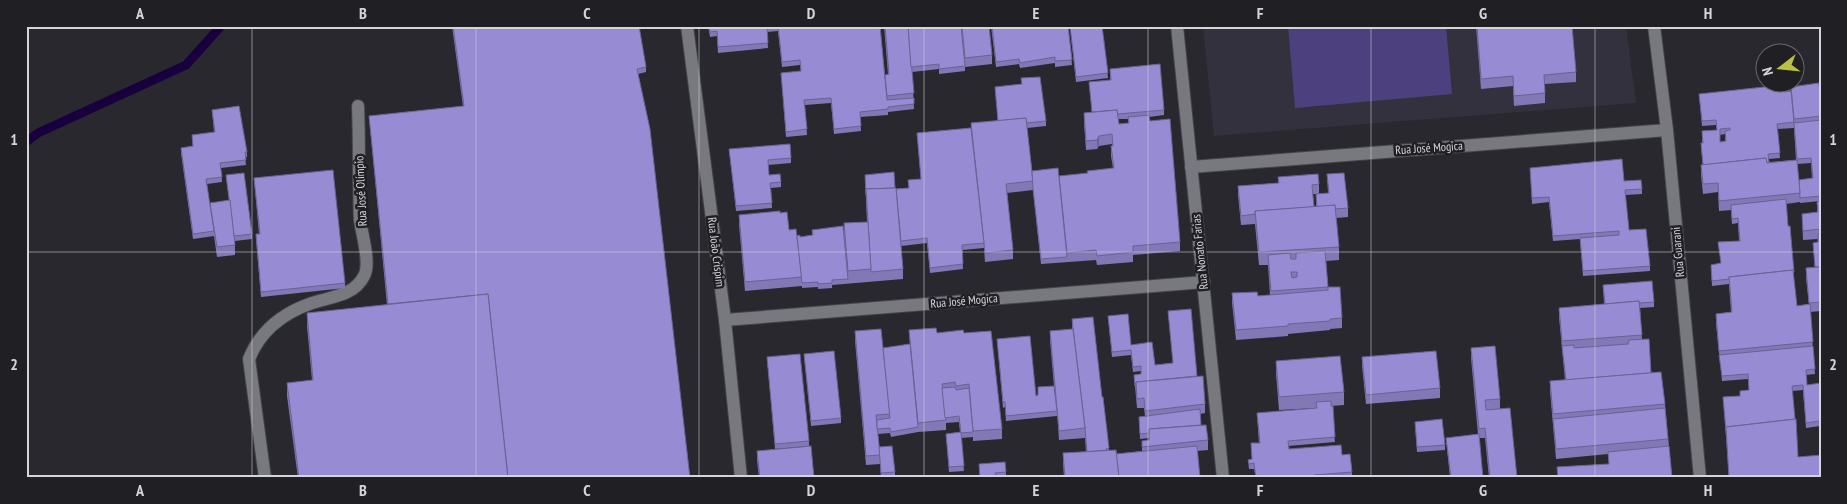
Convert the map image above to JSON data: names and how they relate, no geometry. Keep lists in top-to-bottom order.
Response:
{
  "streets": {
    "street": [
      "Rua José Mogica",
      "Rua José Olímpio",
      "Rua João Crispim",
      "Rua Nonato Farias",
      "Rua Guarani"
    ]
  },
  "crossings": [
    ["Rua José Mogica", "Rua João Crispim"],
    ["Rua José Mogica", "Rua Nonato Farias"],
    ["Rua José Mogica", "Rua Guarani"]
  ],
  "north": "left",
  "grid": {
    "columns": [
      "A",
      "B",
      "C",
      "D",
      "E",
      "F",
      "G",
      "H"
    ],
    "rows": ["1", "2"]
  }
}
